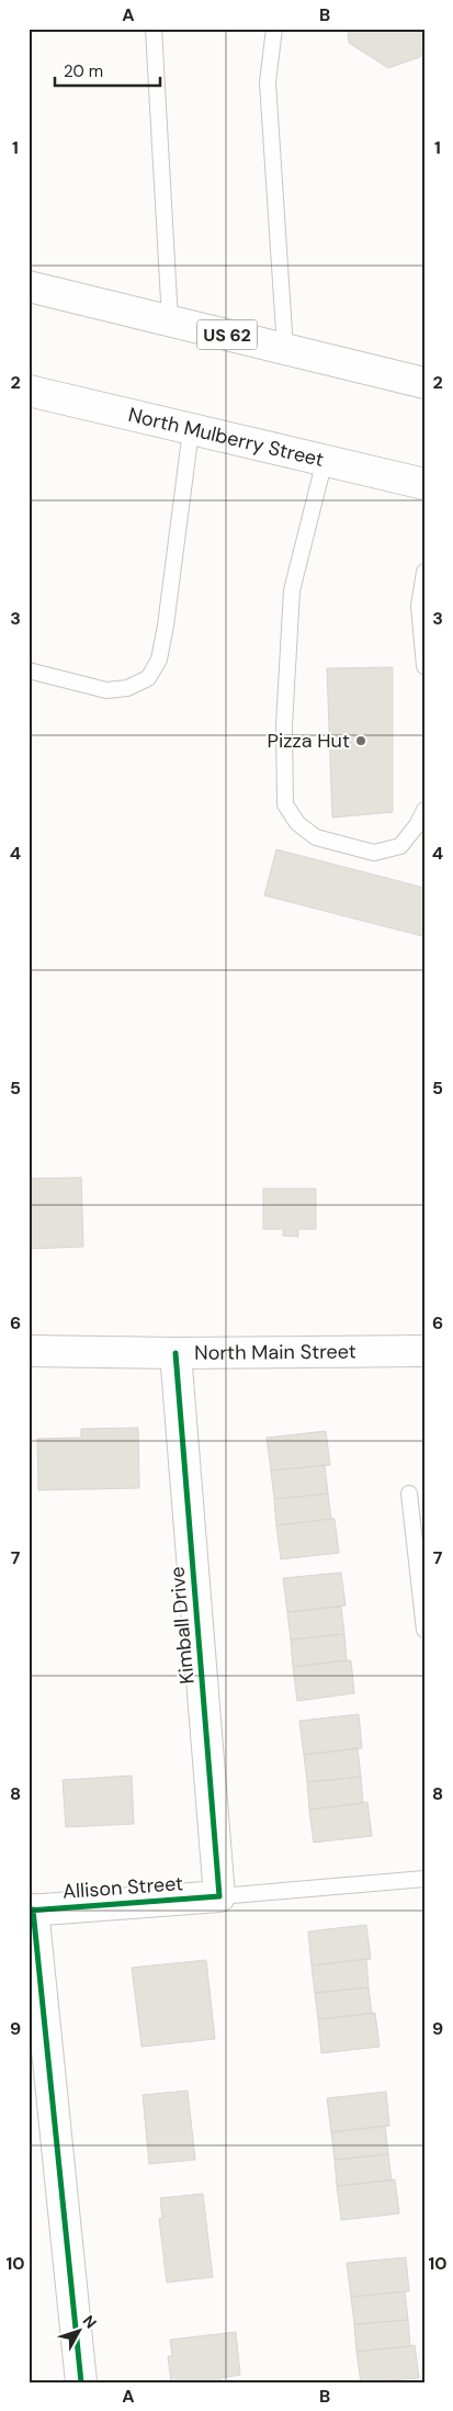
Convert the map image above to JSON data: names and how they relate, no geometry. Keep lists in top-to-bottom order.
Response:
{
  "streets": {
    "street": [
      "US 62",
      "North Mulberry Street",
      "North Main Street",
      "Kimball Drive",
      "Allison Street"
    ]
  },
  "crossings": [
    ["North Main Street", "Kimball Drive"],
    ["Kimball Drive", "Allison Street"]
  ],
  "places": ["Pizza Hut"],
  "scale_bar": "20 m",
  "north": "top right",
  "grid": {
    "columns": ["A", "B"],
    "rows": [
      "1",
      "2",
      "3",
      "4",
      "5",
      "6",
      "7",
      "8",
      "9",
      "10"
    ]
  }
}
